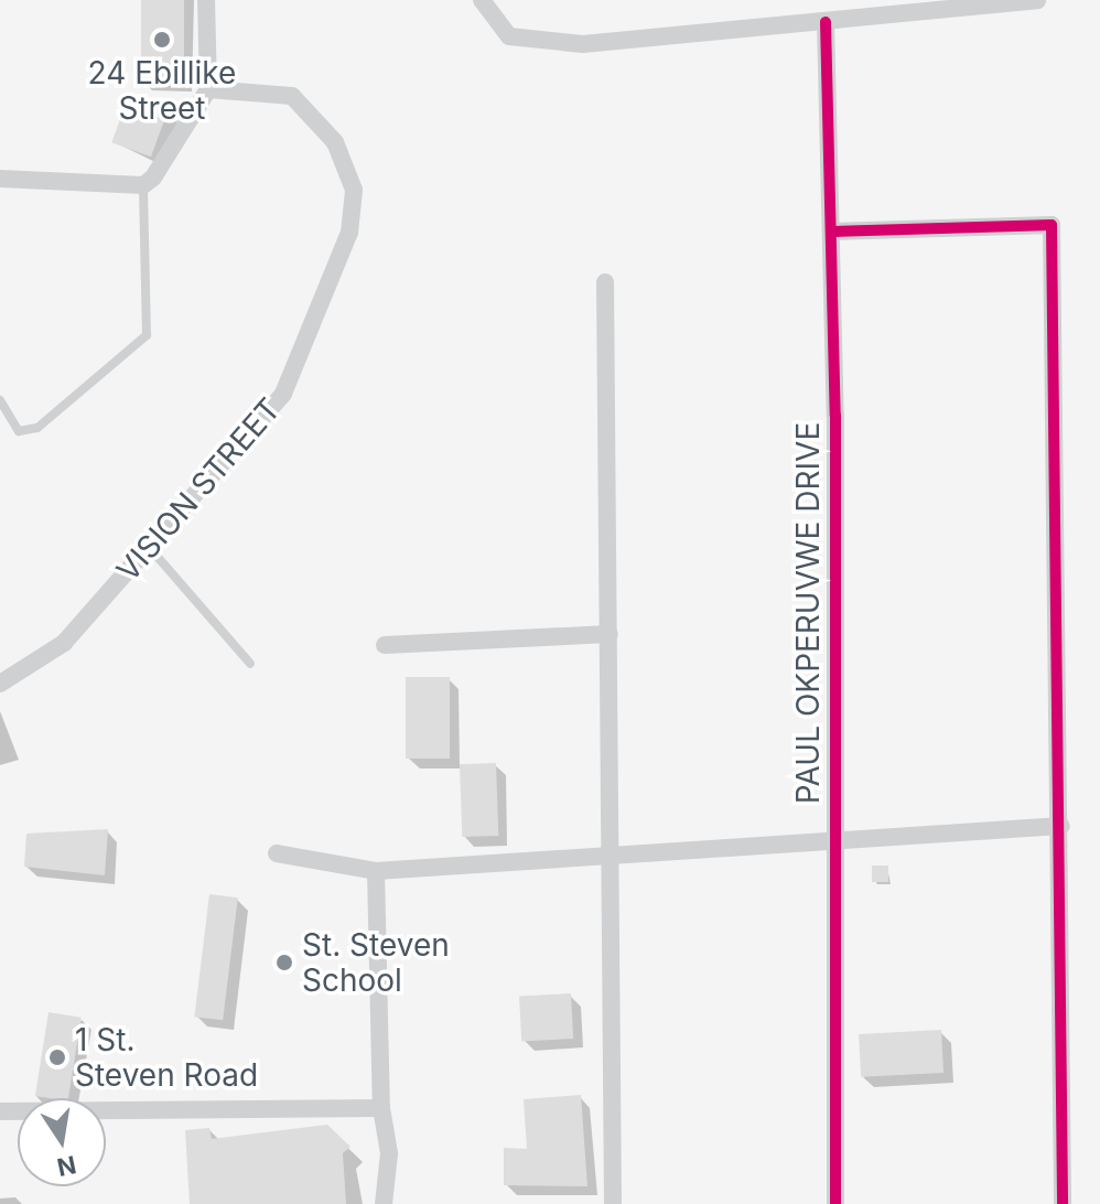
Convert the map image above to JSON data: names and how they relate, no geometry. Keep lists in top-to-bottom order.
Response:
{
  "streets": {
    "street": ["VISION STREET", "PAUL OKPERUVWE DRIVE"]
  },
  "places": ["24 Ebillike Street", "St. Steven School", "1 St. Steven Road"],
  "north": "bottom"
}
